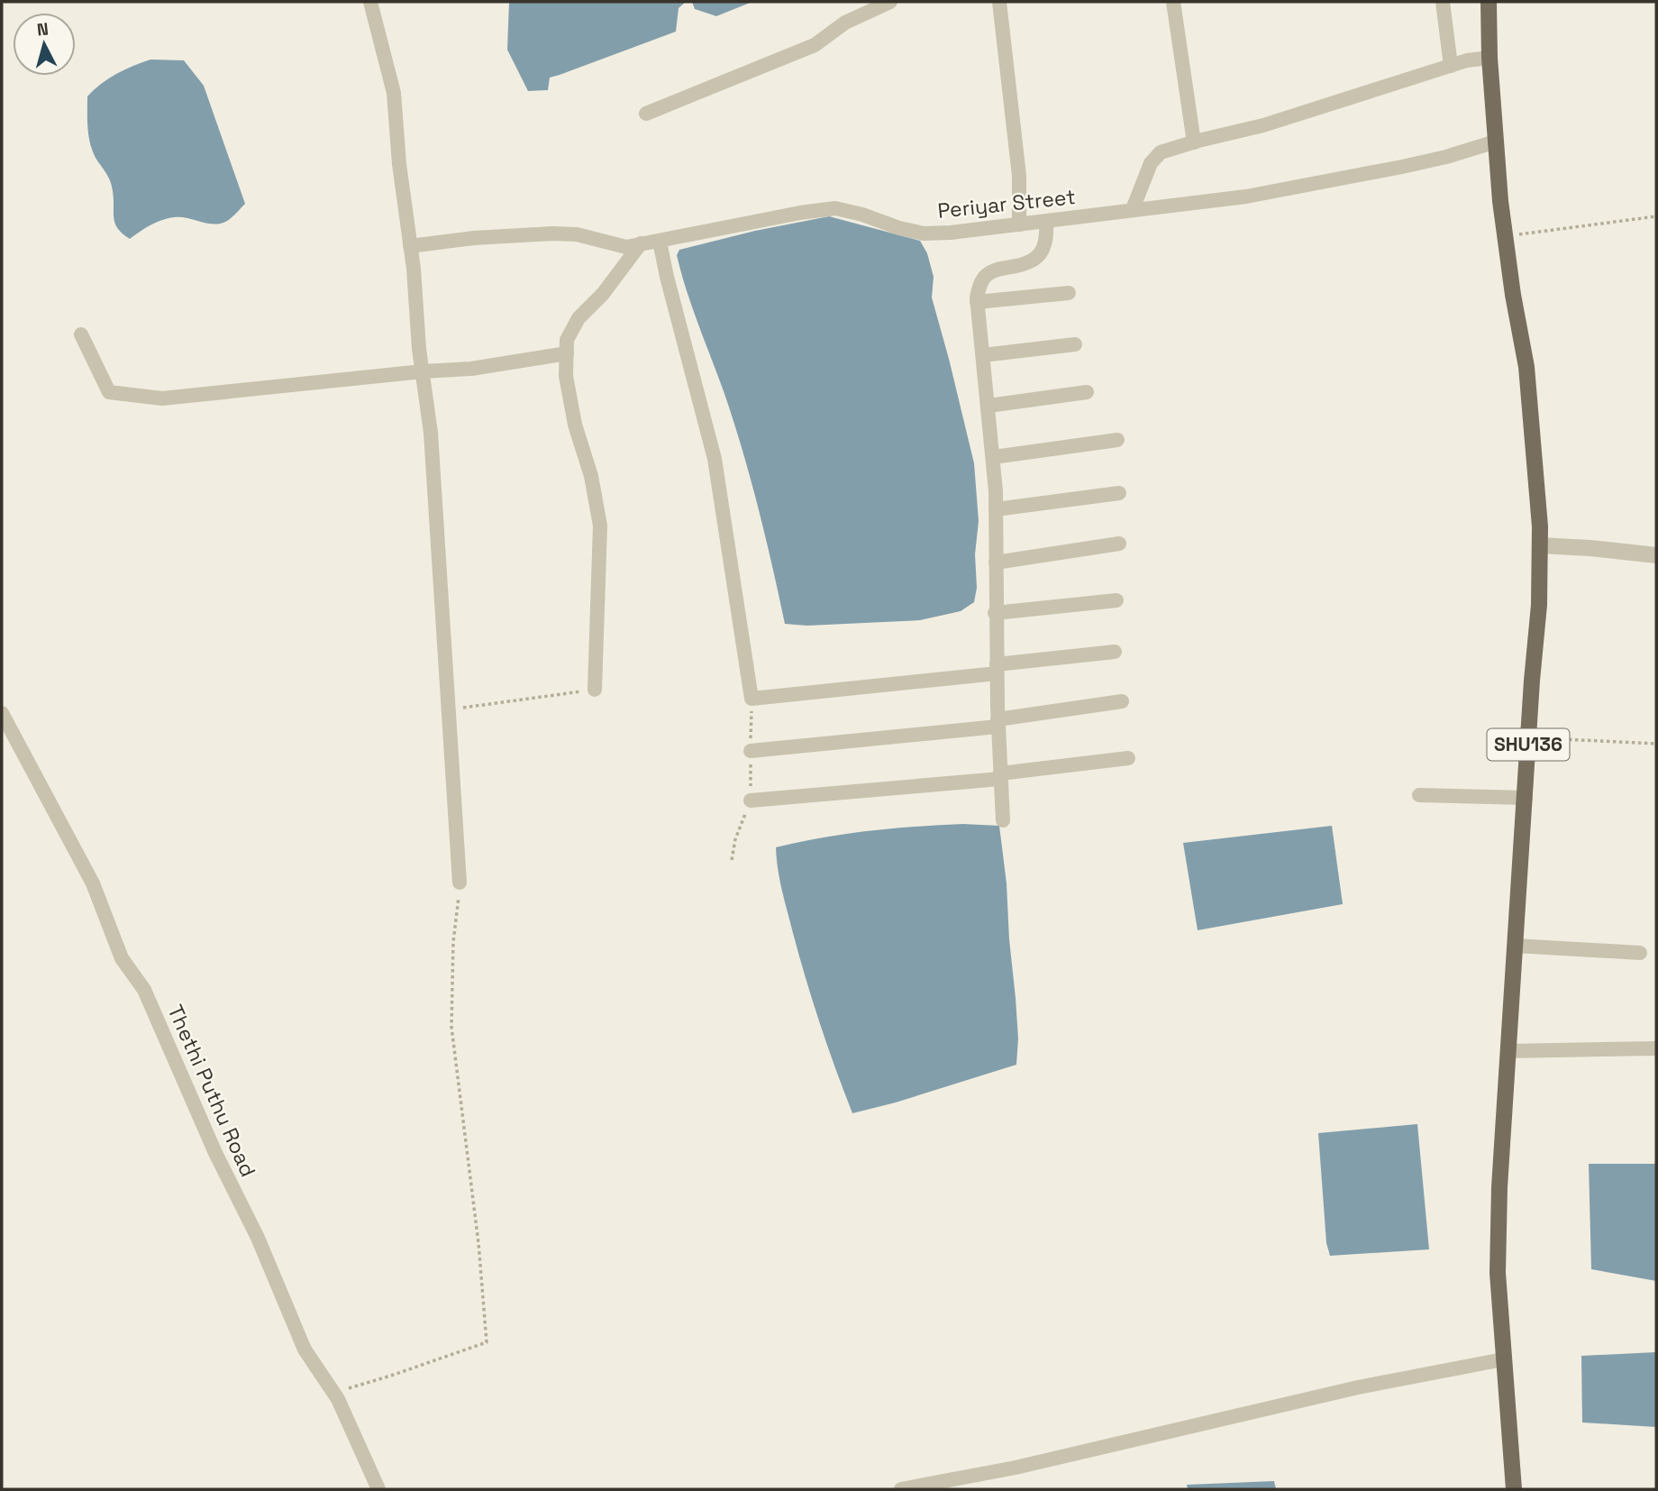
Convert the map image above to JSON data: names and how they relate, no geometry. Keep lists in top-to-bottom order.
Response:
{
  "streets": {
    "main road": ["SHU136"],
    "street": ["Periyar Street", "Thethi Puthu Road"]
  },
  "crossings": [
    ["Periyar Street", "SHU136"]
  ],
  "north": "top"
}
